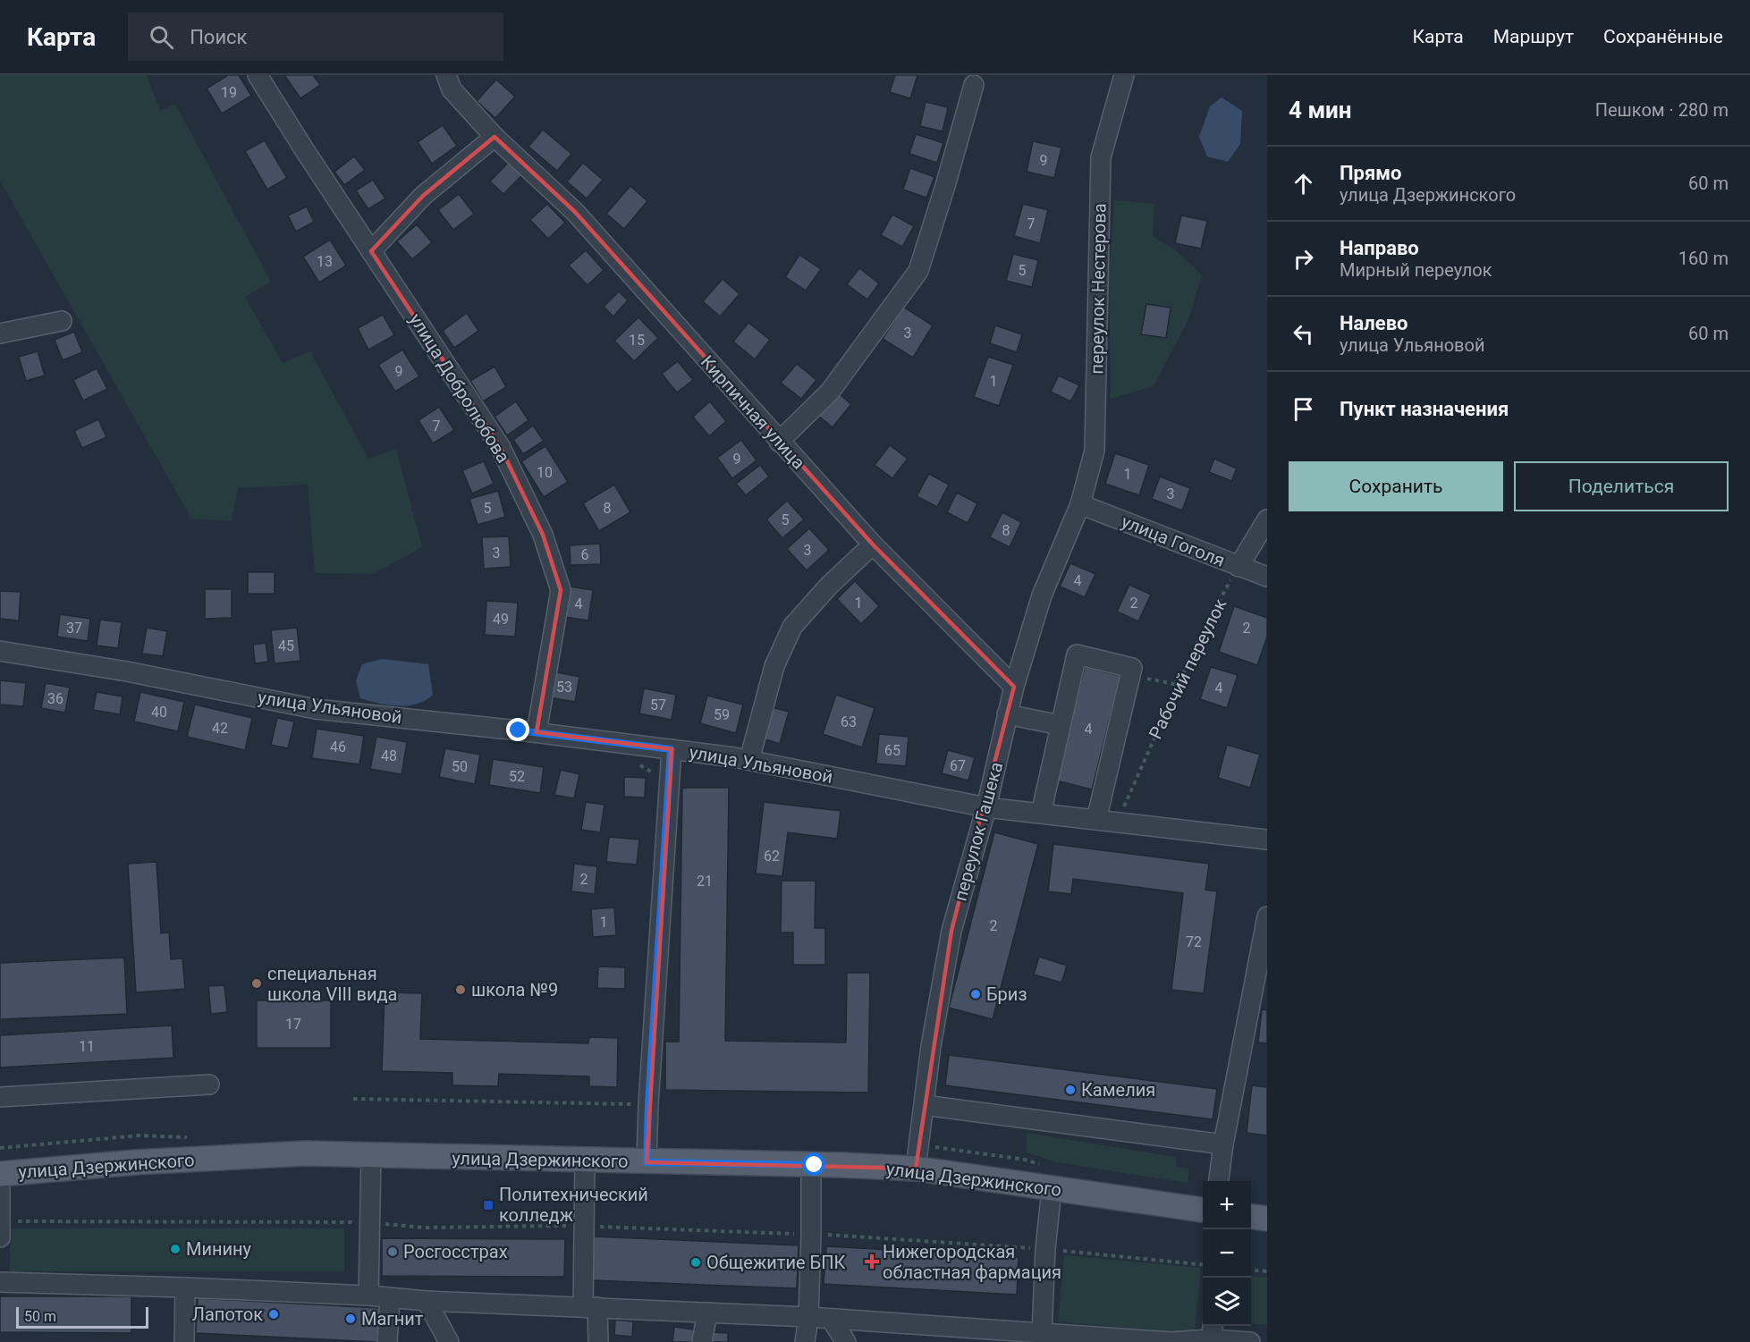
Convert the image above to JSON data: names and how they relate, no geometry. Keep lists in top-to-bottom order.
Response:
{
  "streets": {
    "main road": ["улица Дзержинского"],
    "street": [
      "переулок Нестерова",
      "улица Добролюбова",
      "Кирпичная улица",
      "улица Гоголя",
      "улица Ульяновой",
      "переулок Гашека"
    ],
    "path": ["Рабочий переулок"]
  },
  "crossings": [
    ["переулок Нестерова", "улица Гоголя"],
    ["переулок Нестерова", "переулок Гашека"],
    ["улица Добролюбова", "улица Ульяновой"],
    ["Кирпичная улица", "переулок Гашека"],
    ["улица Гоголя", "Рабочий переулок"],
    ["улица Гоголя", "переулок Гашека"],
    ["Рабочий переулок", "улица Ульяновой"],
    ["улица Ульяновой", "переулок Гашека"],
    ["переулок Гашека", "улица Дзержинского"]
  ],
  "places": {
    "other": [
      "специальная школа VIII вида",
      "школа №9",
      "Бриз",
      "Камелия",
      "Минину",
      "Росгосстрах",
      "Общежитие БПК",
      "Лапоток",
      "Магнит"
    ],
    "transit": ["Политехнический колледж"],
    "health": ["Нижегородская областная фармация"]
  },
  "house_numbers": [
    "19",
    "9",
    "7",
    "13",
    "5",
    "3",
    "15",
    "9",
    "1",
    "7",
    "9",
    "10",
    "1",
    "3",
    "5",
    "8",
    "5",
    "8",
    "3",
    "3",
    "6",
    "4",
    "1",
    "2",
    "4",
    "49",
    "37",
    "2",
    "45",
    "53",
    "4",
    "36",
    "57",
    "40",
    "59",
    "63",
    "42",
    "4",
    "46",
    "65",
    "48",
    "67",
    "50",
    "52",
    "62",
    "2",
    "21",
    "1",
    "2",
    "72",
    "17",
    "11"
  ],
  "scale_bar": "50 m",
  "page": {
    "header": "Карта",
    "search": "Поиск",
    "nav": ["Карта", "Маршрут", "Сохранённые"],
    "heading": ["4 мин", "Пешком · 280 m"],
    "list": [
      ["Прямо", "улица Дзержинского", "60 m"],
      ["Направо", "Мирный переулок", "160 m"],
      ["Налево", "улица Ульяновой", "60 m"],
      "Пункт назначения"
    ],
    "buttons": ["Сохранить", "Поделиться"],
    "map_buttons": ["+", "−"],
    "scale": "50 m"
  }
}
